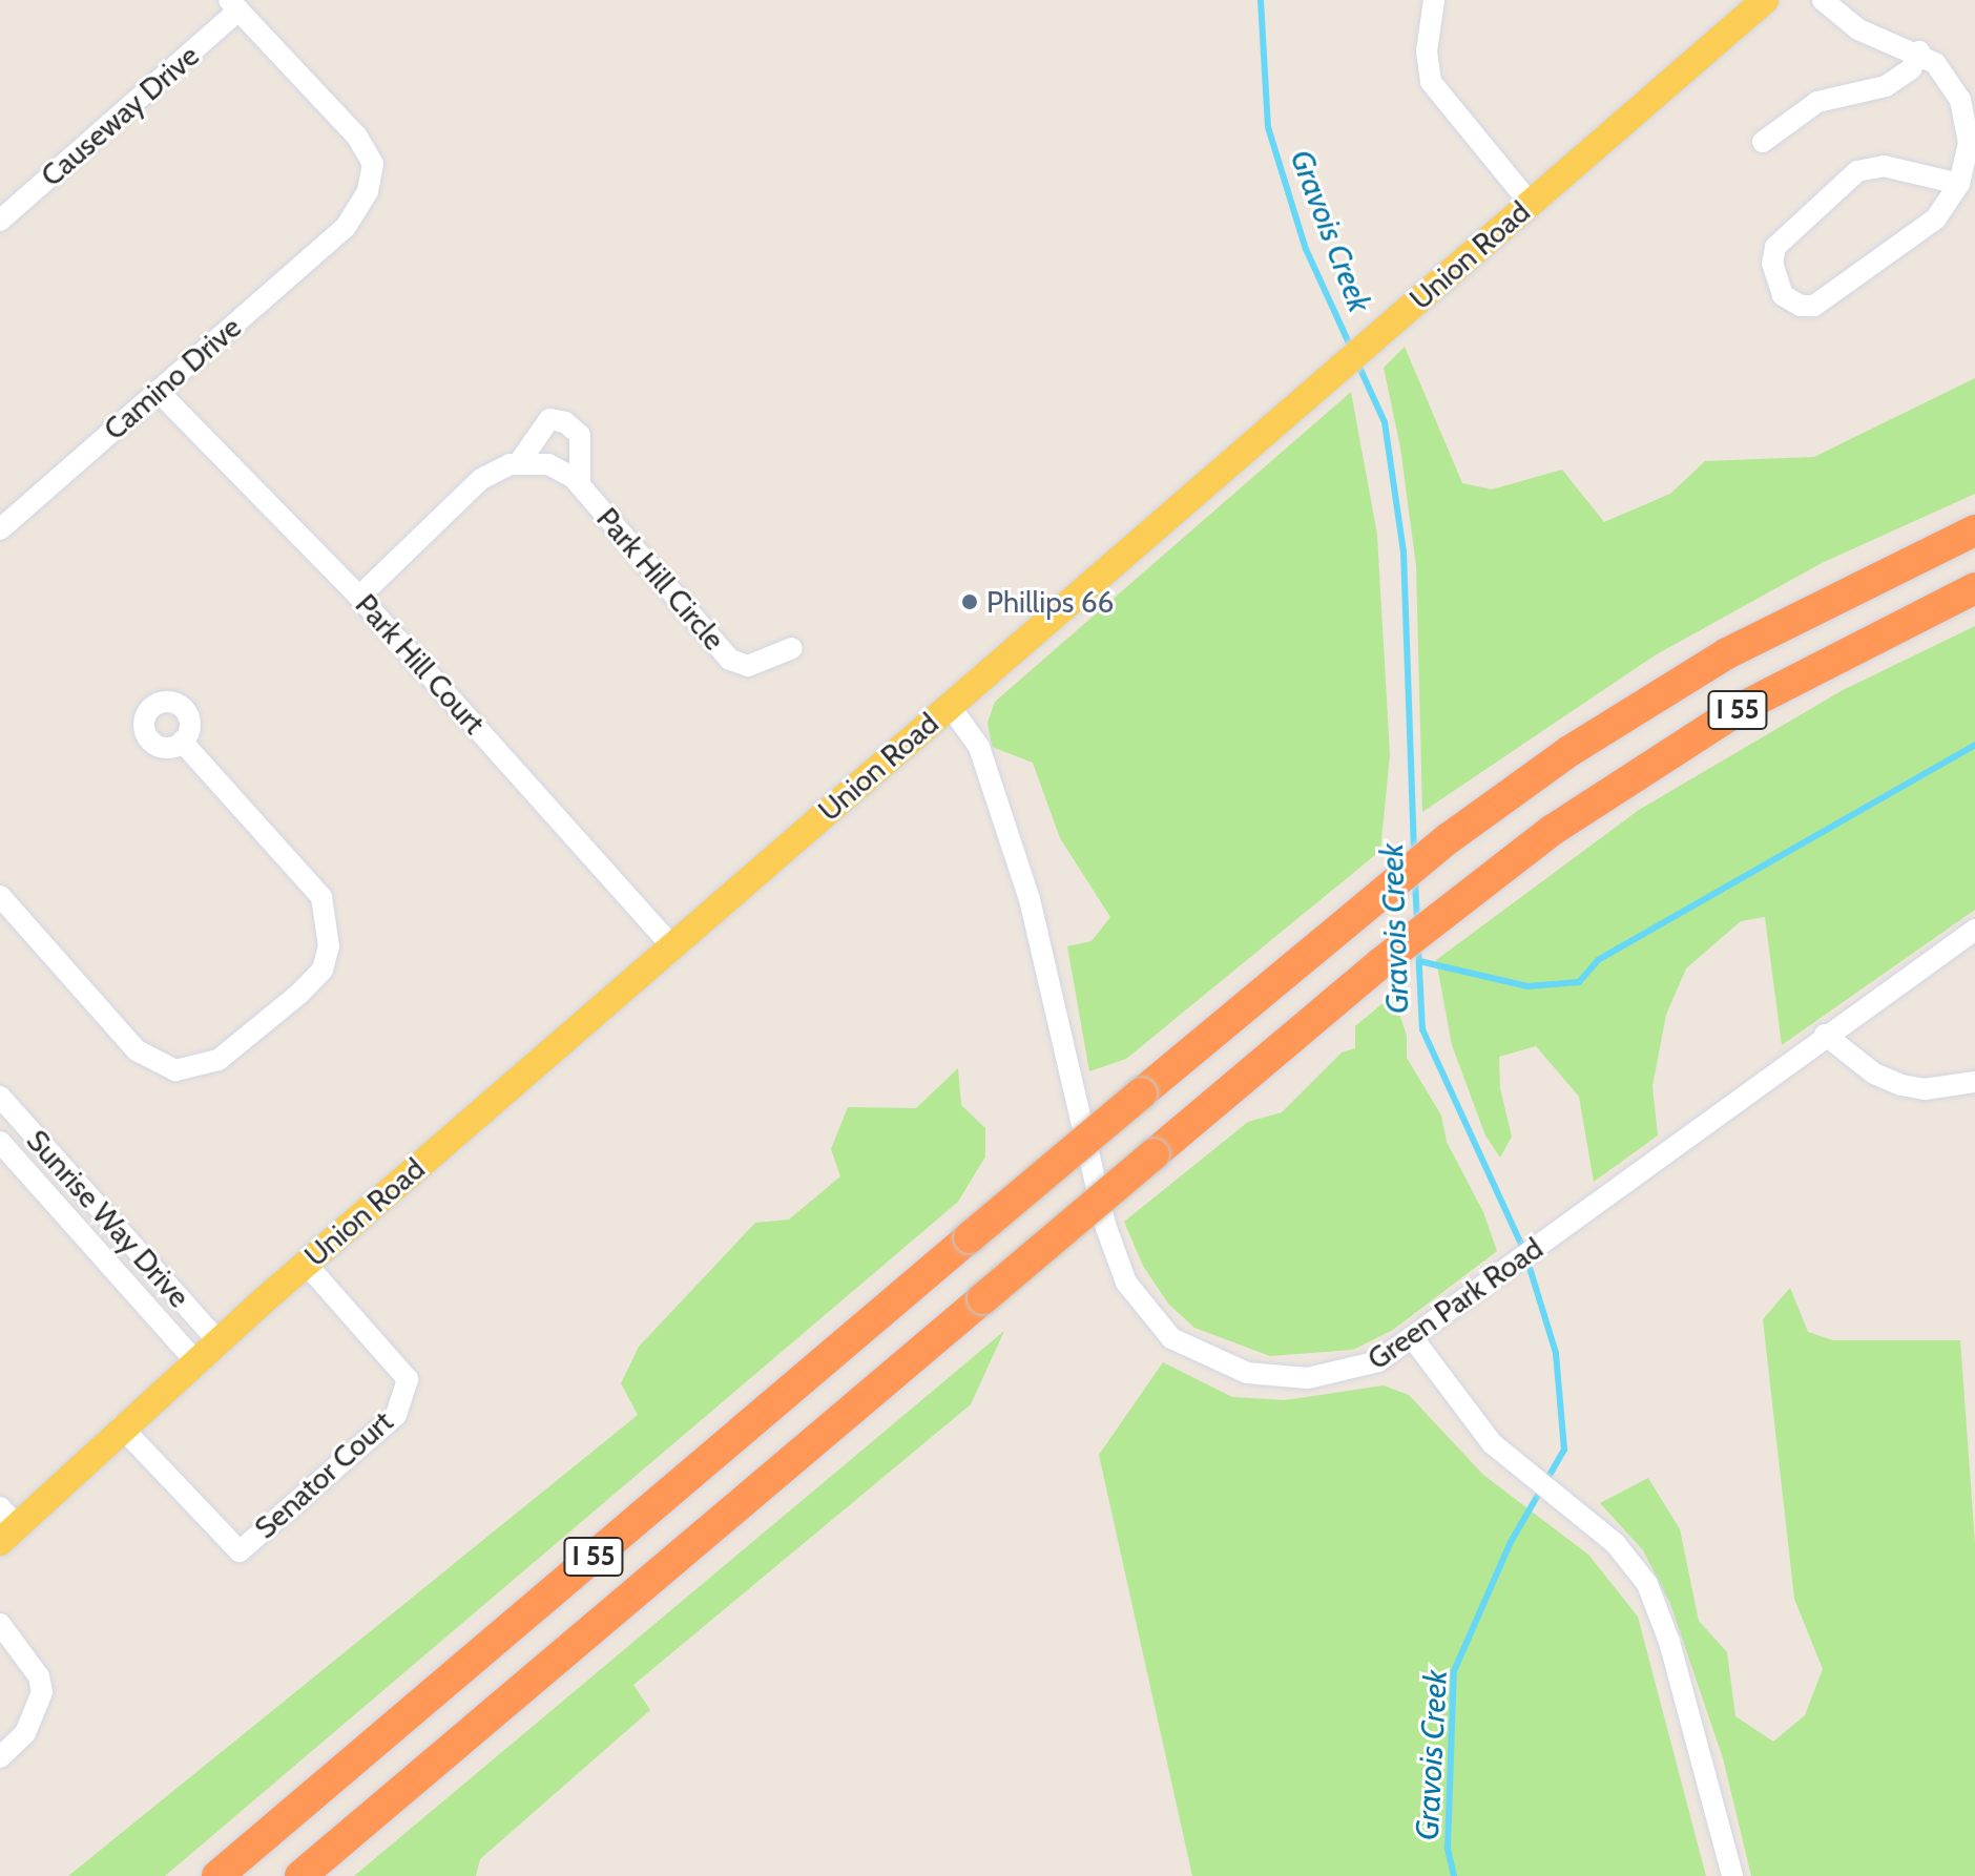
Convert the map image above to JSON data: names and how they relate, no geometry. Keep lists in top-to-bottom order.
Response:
{
  "streets": {
    "highway": ["I 55"],
    "main road": ["Union Road"],
    "street": [
      "Causeway Drive",
      "Camino Drive",
      "Park Hill Circle",
      "Park Hill Court",
      "Sunrise Way Drive",
      "Green Park Road",
      "Senator Court"
    ]
  },
  "crossings": [
    ["Causeway Drive", "Camino Drive"],
    ["Union Road", "Park Hill Court"],
    ["Union Road", "Sunrise Way Drive"],
    ["Union Road", "Green Park Road"],
    ["Union Road", "Senator Court"],
    ["Camino Drive", "Park Hill Court"]
  ],
  "water": ["Gravois Creek"],
  "places": ["Phillips 66"]
}
